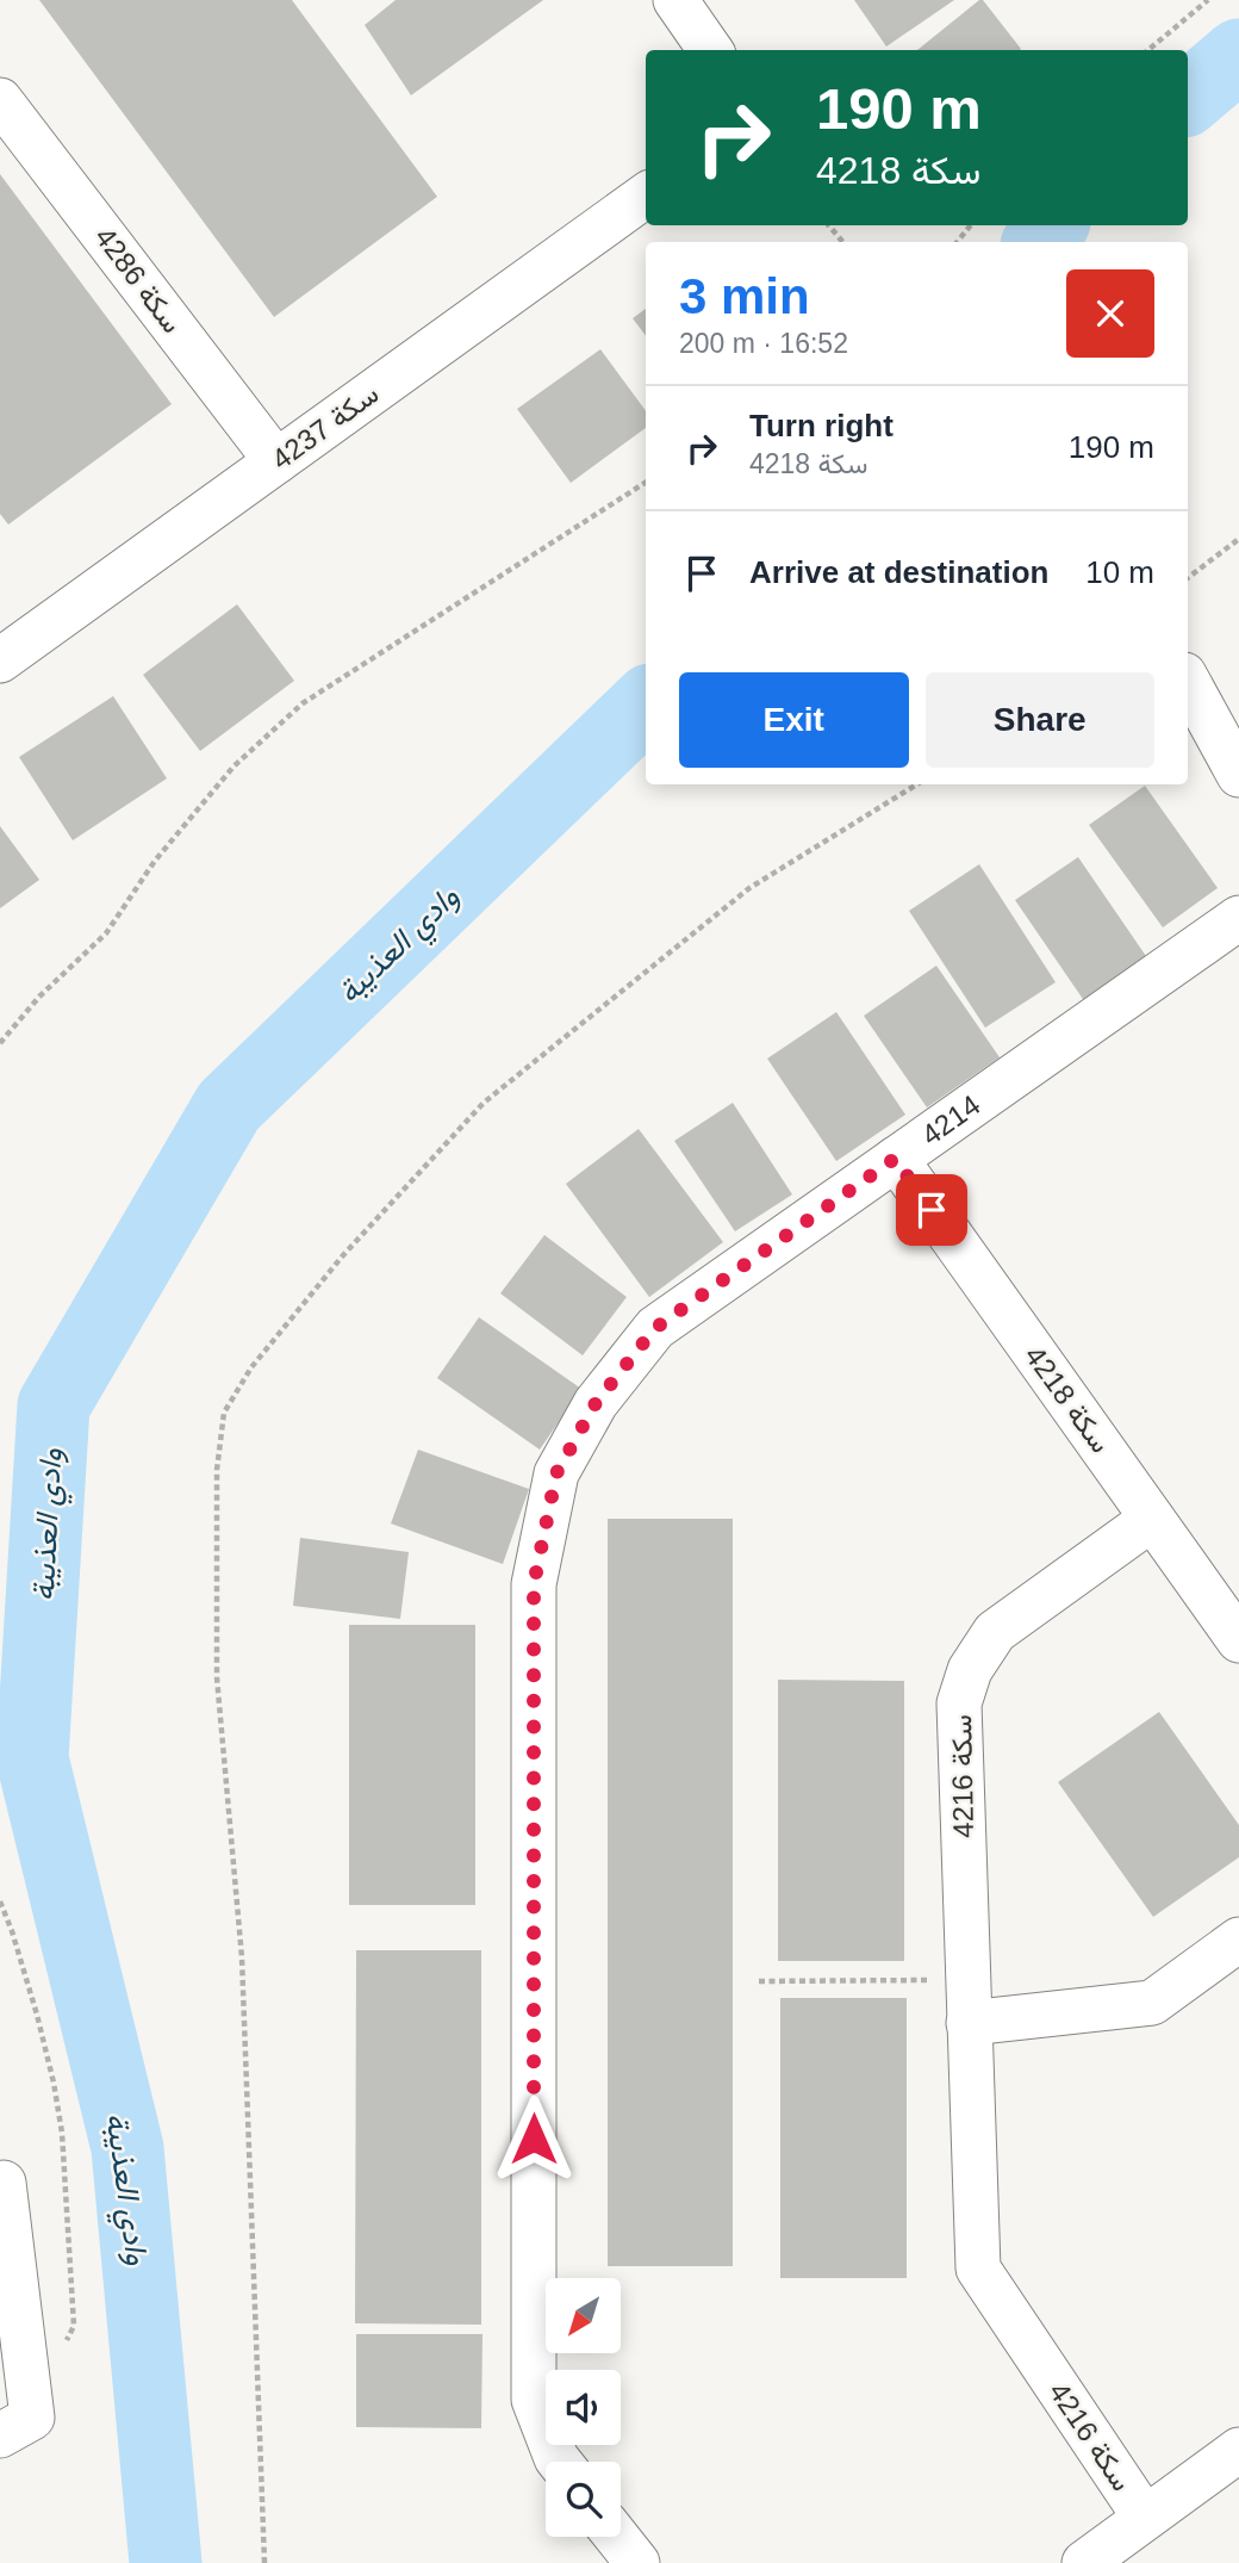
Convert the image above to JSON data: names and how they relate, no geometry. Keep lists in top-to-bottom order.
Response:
{
  "streets": {
    "street": [
      "سكة 4286",
      "سكة 4237",
      "4214",
      "سكة 4218",
      "سكة 4216"
    ]
  },
  "crossings": [
    ["سكة 4286", "سكة 4237"],
    ["4214", "سكة 4218"],
    ["سكة 4218", "سكة 4216"]
  ],
  "water": ["وادي العذيبة"],
  "north": "bottom left",
  "page": {
    "turn": ["190 m", "سكة 4218"],
    "heading": ["3 min", "200 m · 16:52"],
    "list": [
      {
        "name": "Turn right",
        "note": "سكة 4218",
        "value": "190 m"
      },
      {
        "name": "Arrive at destination",
        "value": "10 m"
      }
    ],
    "buttons": ["Exit", "Share"]
  }
}
